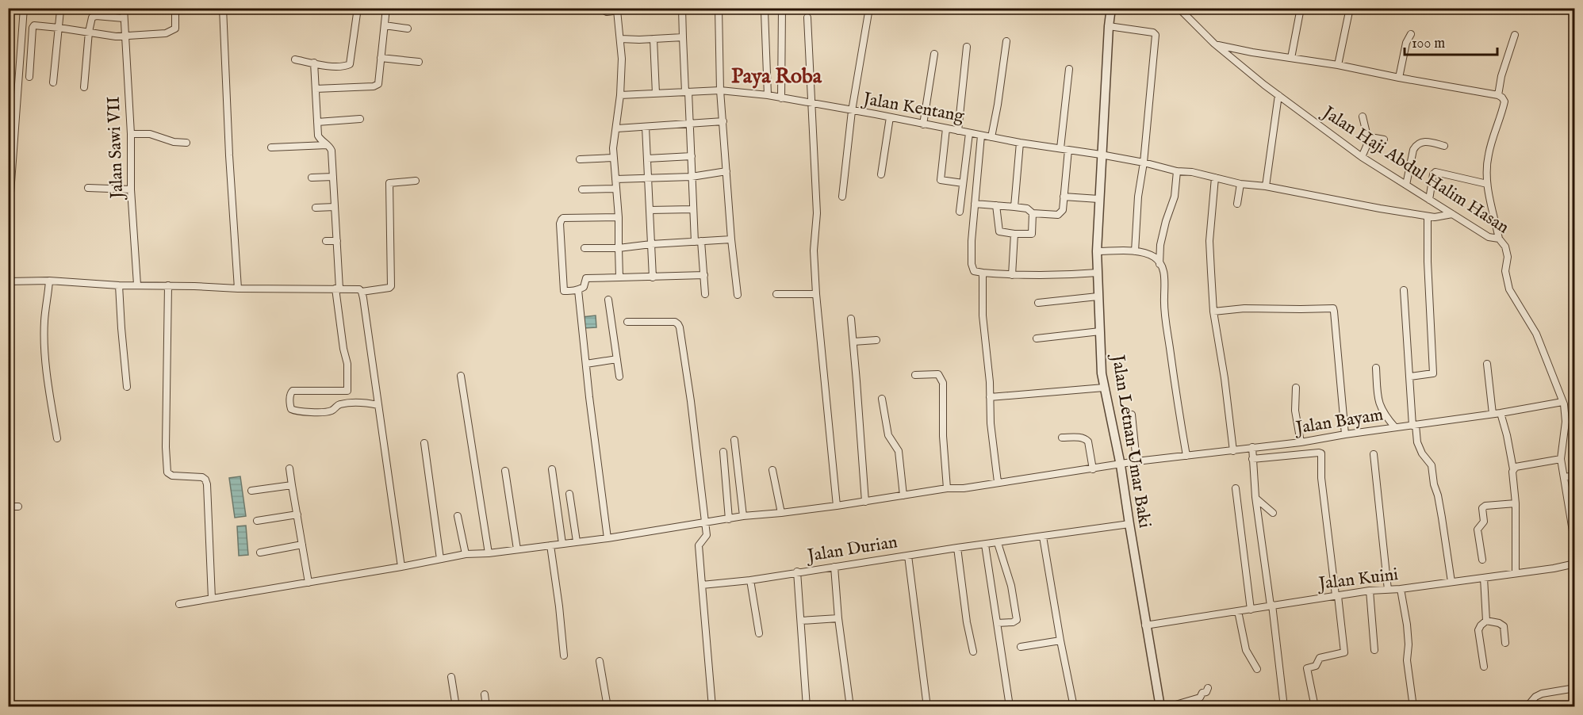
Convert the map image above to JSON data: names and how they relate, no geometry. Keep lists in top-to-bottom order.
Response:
{
  "streets": {
    "street": [
      "Jalan Kentang",
      "Jalan Sawi VII",
      "Jalan Haji Abdul Halim Hasan",
      "Jalan Bayam",
      "Jalan Letnan Umar Baki",
      "Jalan Durian",
      "Jalan Kuini"
    ]
  },
  "crossings": [
    ["Jalan Kentang", "Jalan Haji Abdul Halim Hasan"],
    ["Jalan Kentang", "Jalan Letnan Umar Baki"],
    ["Jalan Haji Abdul Halim Hasan", "Jalan Bayam"],
    ["Jalan Bayam", "Jalan Letnan Umar Baki"],
    ["Jalan Letnan Umar Baki", "Jalan Durian"],
    ["Jalan Letnan Umar Baki", "Jalan Kuini"]
  ],
  "districts": ["Paya Roba"],
  "scale_bar": "100 m"
}
